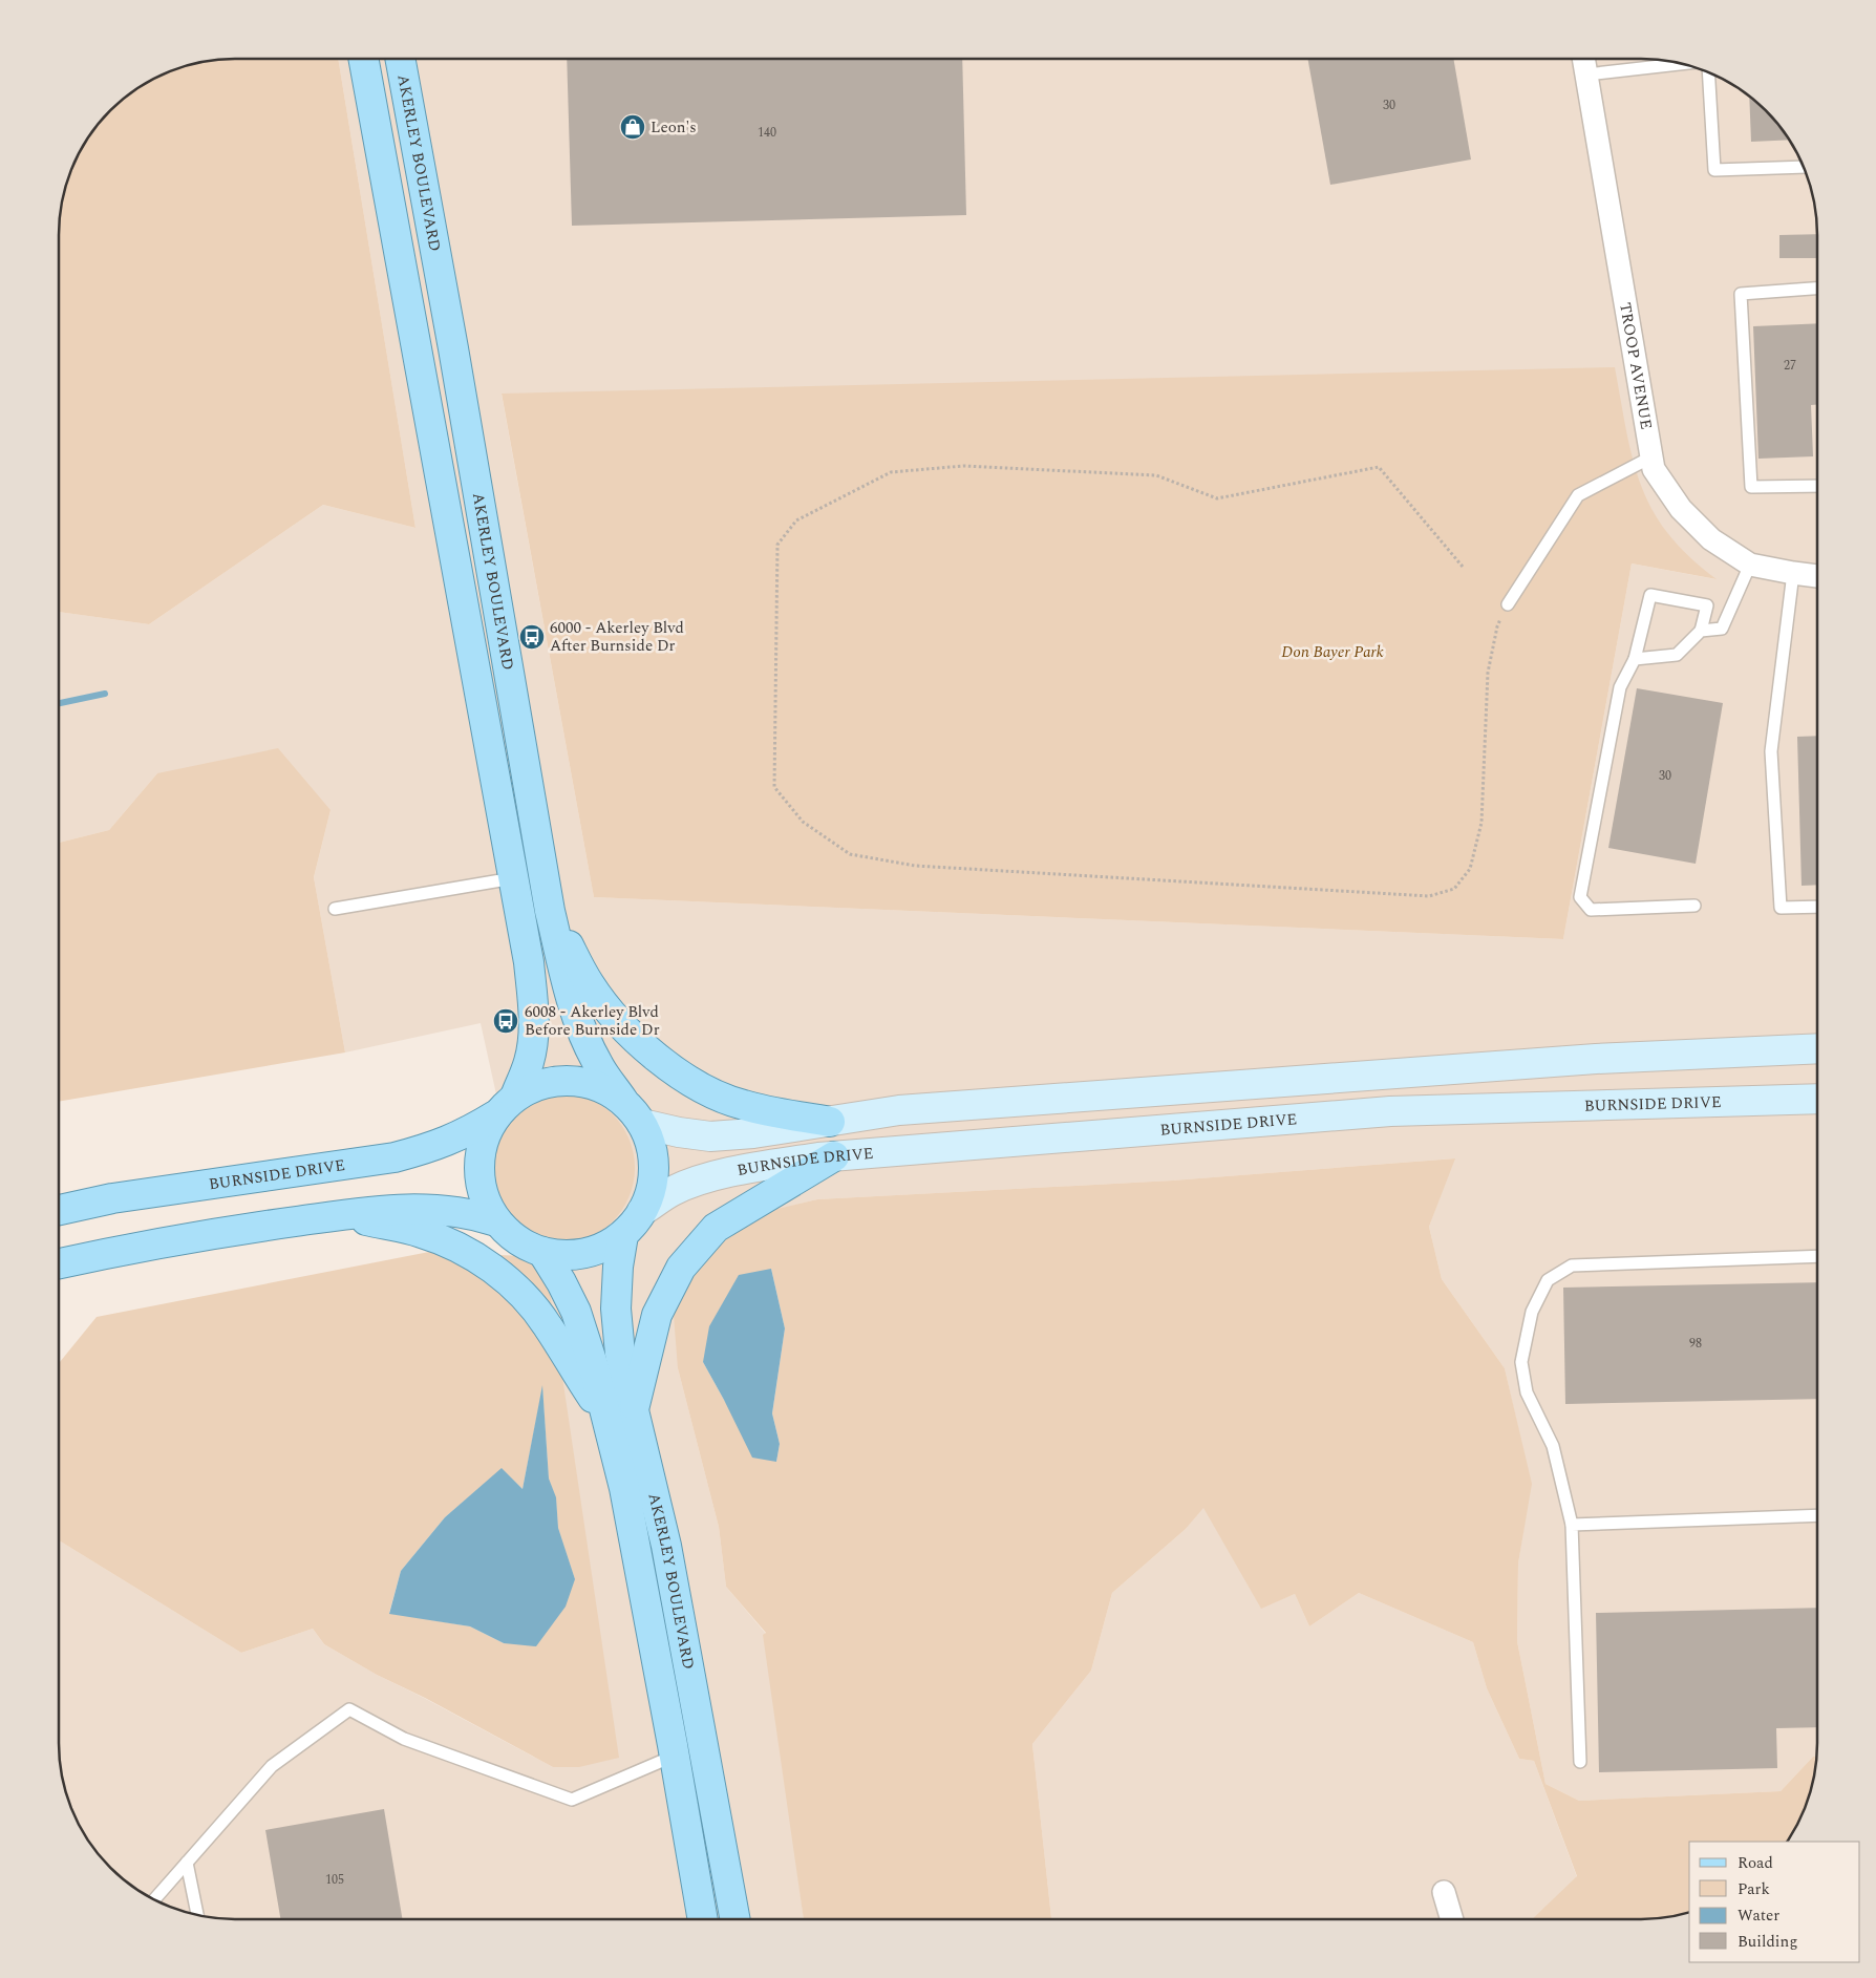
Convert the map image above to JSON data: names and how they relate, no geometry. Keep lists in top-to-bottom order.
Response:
{
  "streets": {
    "main road": ["AKERLEY BOULEVARD", "BURNSIDE DRIVE"],
    "street": ["TROOP AVENUE"]
  },
  "crossings": [
    ["AKERLEY BOULEVARD", "BURNSIDE DRIVE"]
  ],
  "parks": ["Don Bayer Park"],
  "places": {
    "shop": ["Leon's"],
    "bus stop": ["6000 - Akerley Blvd After Burnside Dr", "6008 - Akerley Blvd Before Burnside Dr"]
  },
  "house_numbers": [
    "30",
    "140",
    "27",
    "30",
    "98",
    "105"
  ],
  "legend": [
    "Road",
    "Park",
    "Water",
    "Building"
  ]
}
